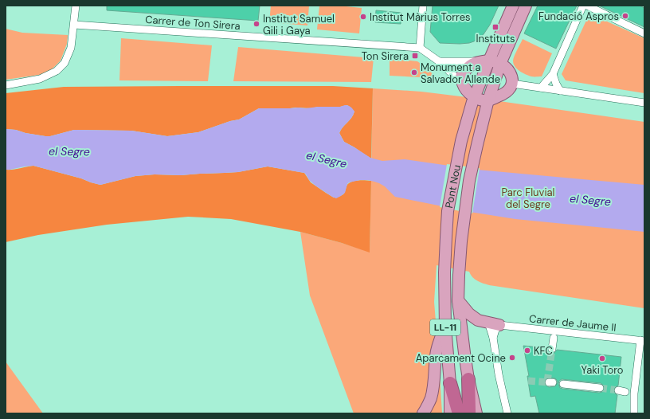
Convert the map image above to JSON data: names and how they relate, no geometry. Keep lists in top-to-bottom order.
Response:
{
  "streets": {
    "main road": ["Pont Nou", "LL-11"],
    "street": ["Carrer de Ton Sirera", "Carrer de Jaume II"]
  },
  "crossings": [
    ["Pont Nou", "LL-11"]
  ],
  "water": ["el Segre"],
  "parks": ["Parc Fluvial del Segre"],
  "places": {
    "other": [
      "Fundació Aspros",
      "Institut Màrius Torres",
      "Institut Samuel Gili i Gaya",
      "Monument a Salvador Allende",
      "KFC",
      "Aparcament Ocine",
      "Yaki Toro"
    ],
    "transit": ["Instituts", "Ton Sirera"]
  }
}
